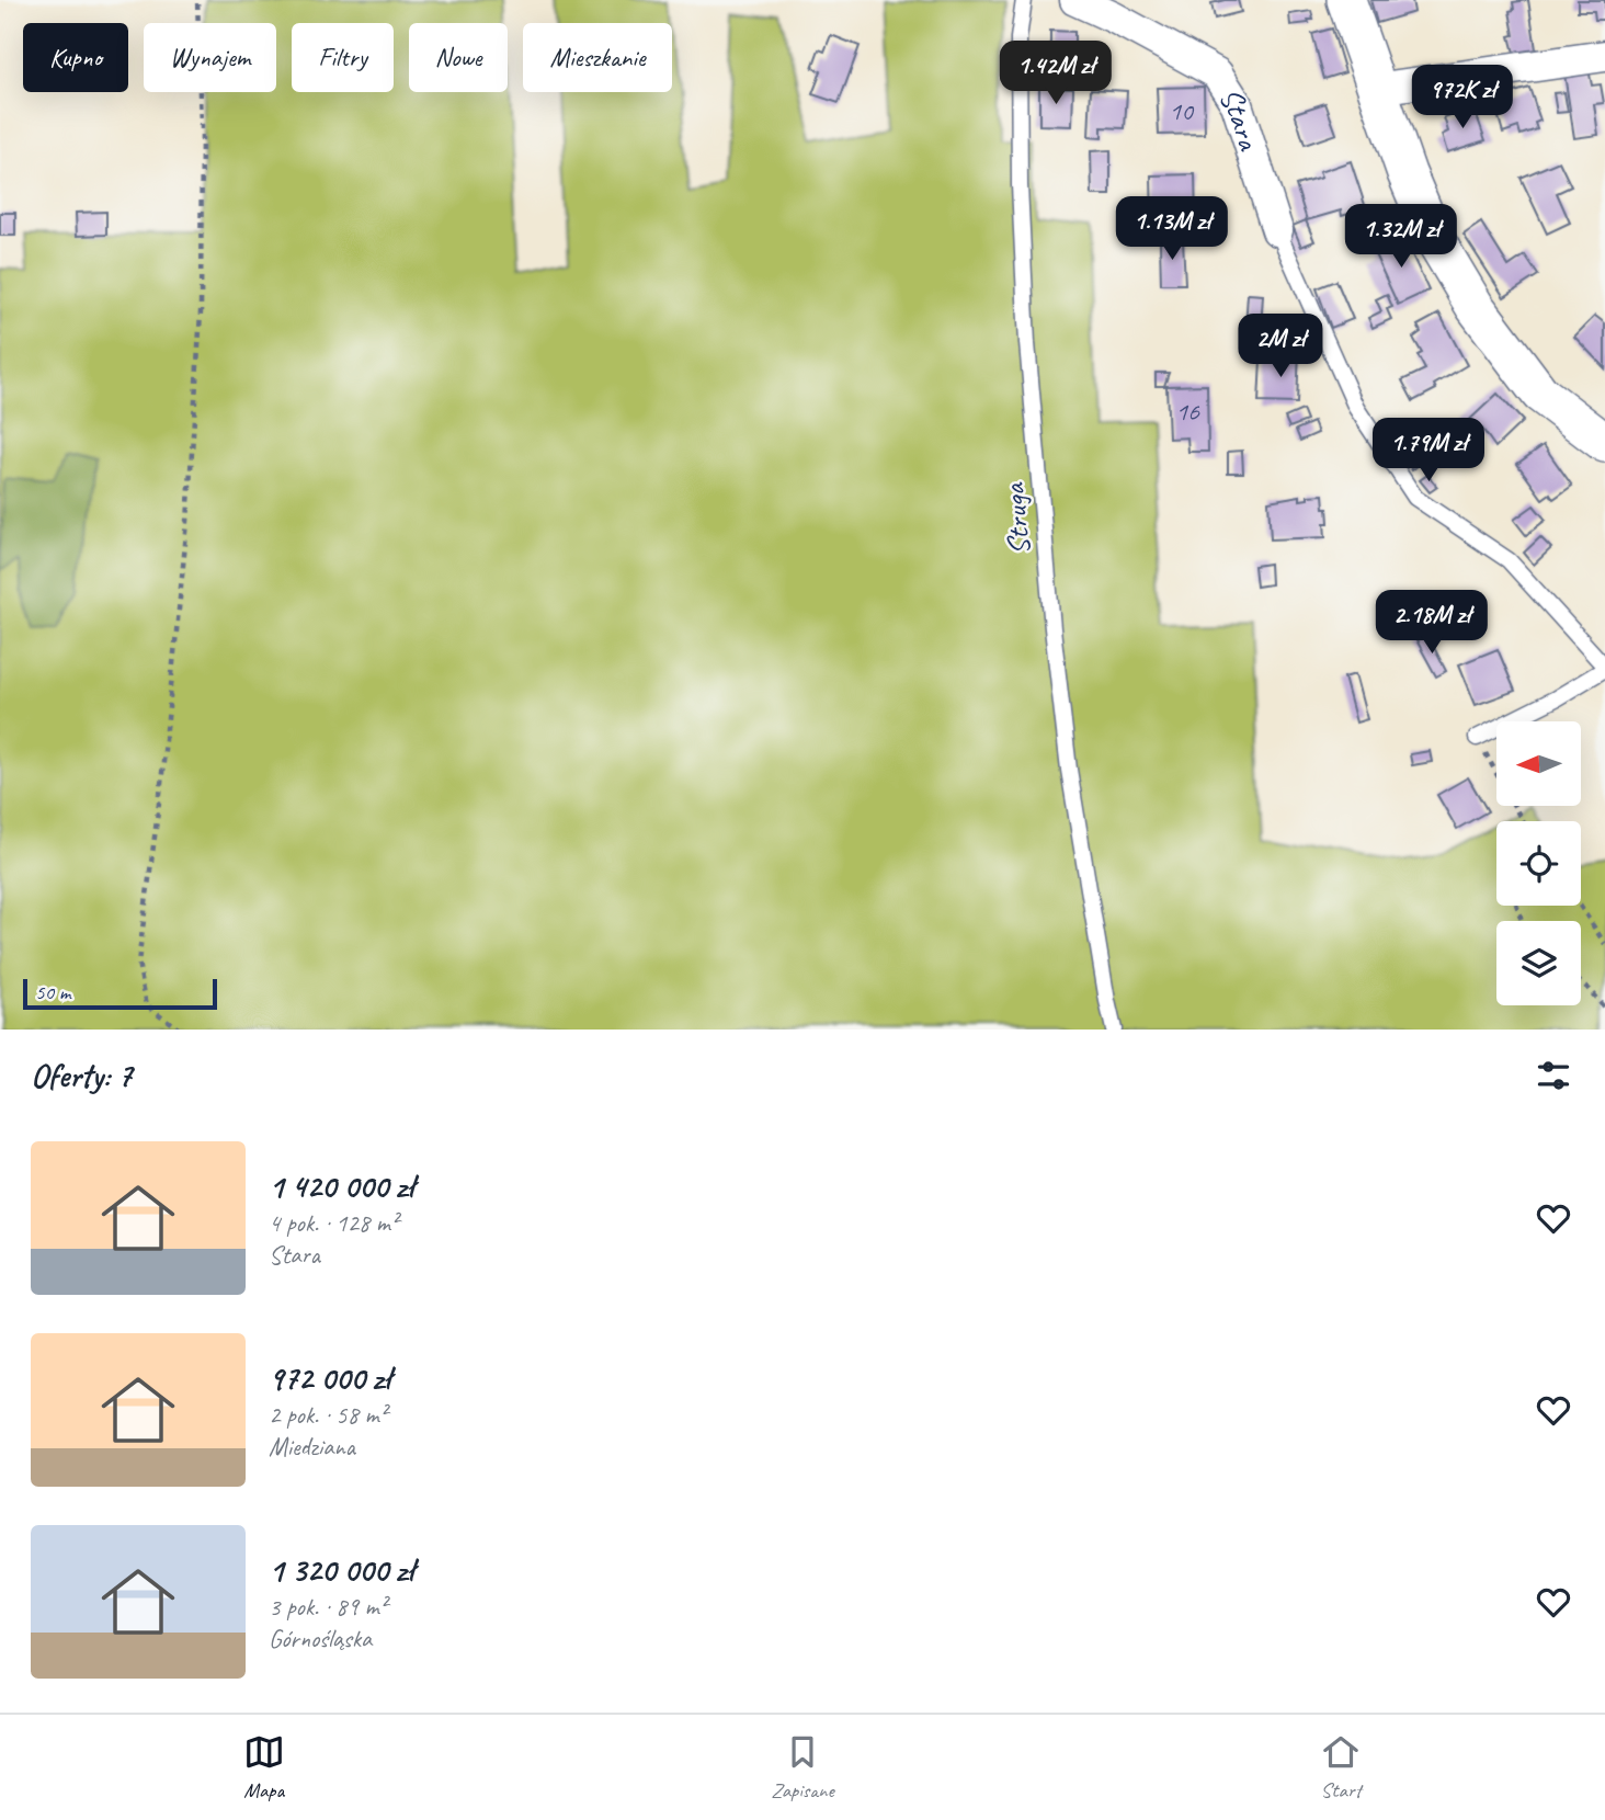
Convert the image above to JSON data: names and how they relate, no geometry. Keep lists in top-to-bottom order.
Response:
{
  "streets": {
    "street": ["Stara"],
    "lane": ["Struga"]
  },
  "house_numbers": ["10", "16"],
  "scale_bar": "50 m",
  "north": "left",
  "page": {
    "chip": [
      "Kupno",
      "Wynajem",
      "Filtry",
      "Nowe",
      "Mieszkanie"
    ],
    "price": [
      "1.42M zł",
      "972K zł",
      "1.13M zł",
      "1.32M zł",
      "2M zł",
      "1.79M zł",
      "2.18M zł"
    ],
    "scale": "50 m",
    "heading": "Oferty: 7",
    "list": [
      {
        "name": "1 420 000 zł",
        "note": "4 pok. · 128 m² · Stara"
      },
      {
        "name": "972 000 zł",
        "note": "2 pok. · 58 m² · Miedziana"
      },
      {
        "name": "1 320 000 zł",
        "note": "3 pok. · 89 m² · Górnośląska"
      }
    ],
    "tabs": ["Mapa", "Zapisane", "Start"]
  }
}
